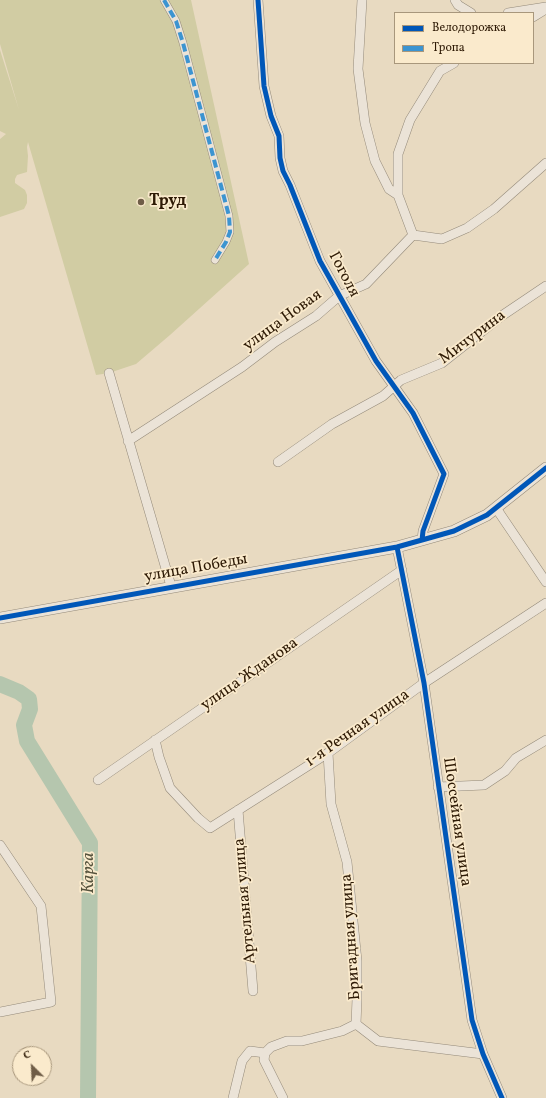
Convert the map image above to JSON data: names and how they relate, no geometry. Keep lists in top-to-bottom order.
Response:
{
  "streets": {
    "street": [
      "Гоголя",
      "улица Новая",
      "Мичурина",
      "улица Победы",
      "улица Жданова",
      "1-я Речная улица",
      "Шоссейная улица",
      "Артельная улица",
      "Бригадная улица"
    ]
  },
  "crossings": [
    ["Гоголя", "улица Новая"],
    ["Гоголя", "Мичурина"],
    ["улица Победы", "Шоссейная улица"],
    ["улица Жданова", "1-я Речная улица"],
    ["улица Жданова", "Шоссейная улица"],
    ["1-я Речная улица", "Шоссейная улица"],
    ["1-я Речная улица", "Артельная улица"],
    ["1-я Речная улица", "Бригадная улица"]
  ],
  "water": ["Карга"],
  "places": ["Труд"],
  "legend": ["Велодорожка", "Тропа"],
  "north": "top left"
}
